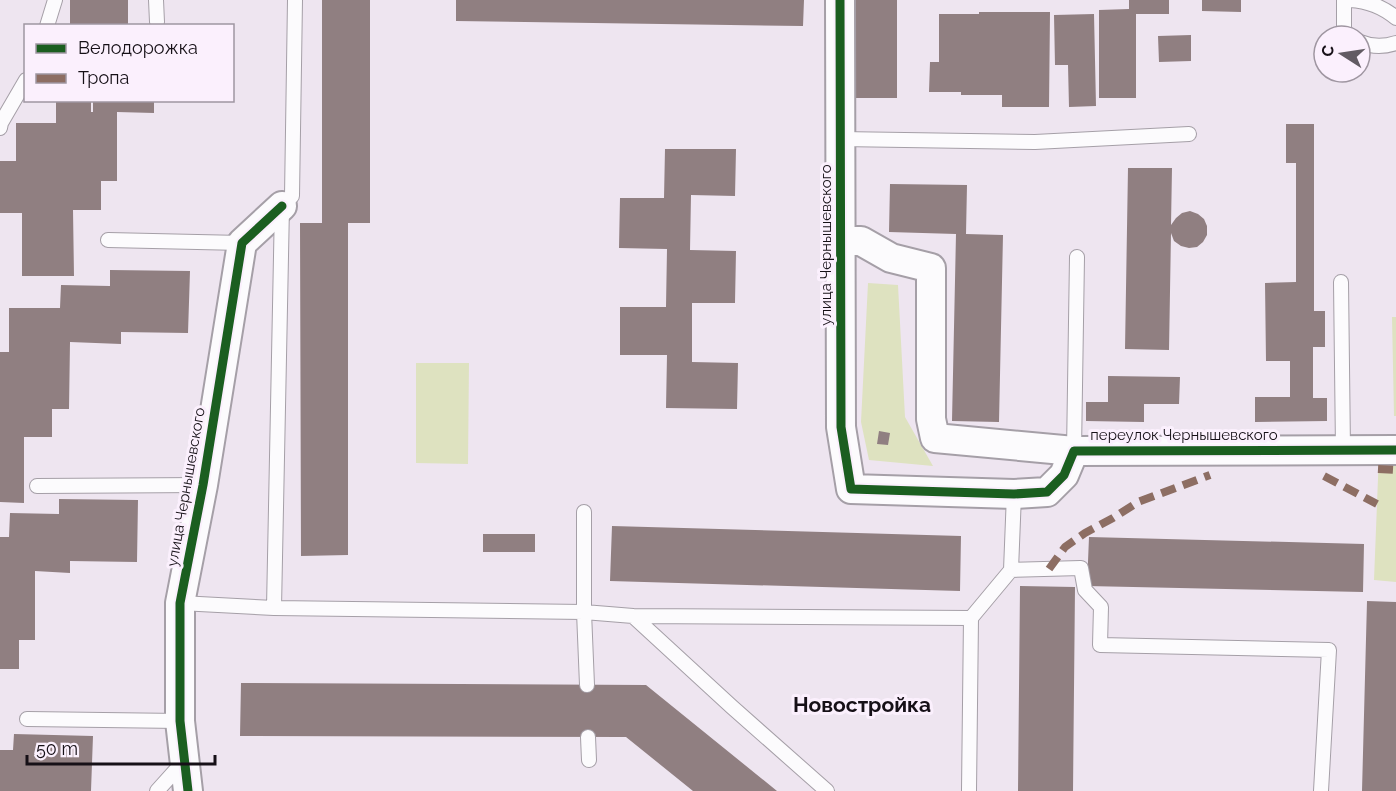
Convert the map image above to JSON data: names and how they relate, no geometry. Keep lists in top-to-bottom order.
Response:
{
  "streets": {
    "street": ["улица Чернышевского", "переулок Чернышевского"]
  },
  "crossings": [
    ["улица Чернышевского", "переулок Чернышевского"]
  ],
  "districts": ["Новостройка"],
  "legend": ["Велодорожка", "Тропа"],
  "scale_bar": "50 m",
  "north": "left"
}
